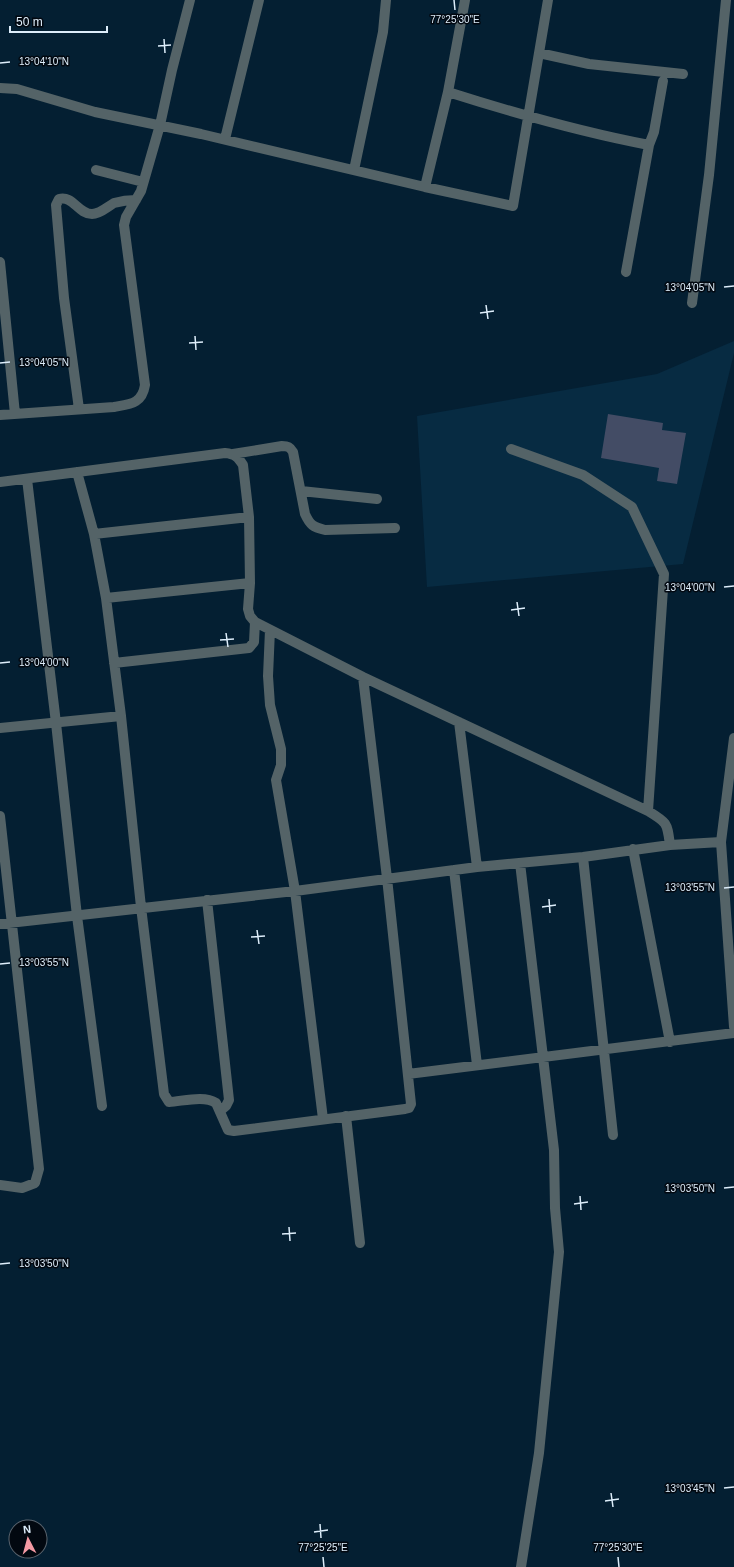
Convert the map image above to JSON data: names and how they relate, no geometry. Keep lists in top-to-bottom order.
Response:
{
  "scale_bar": "50 m",
  "north": "top",
  "coordinates": [
    "77°25'30\"E",
    "13°04'10\"N",
    "13°04'05\"N",
    "13°04'00\"N",
    "13°03'55\"N",
    "13°03'50\"N",
    "13°03'45\"N",
    "77°25'25\"E"
  ]
}
